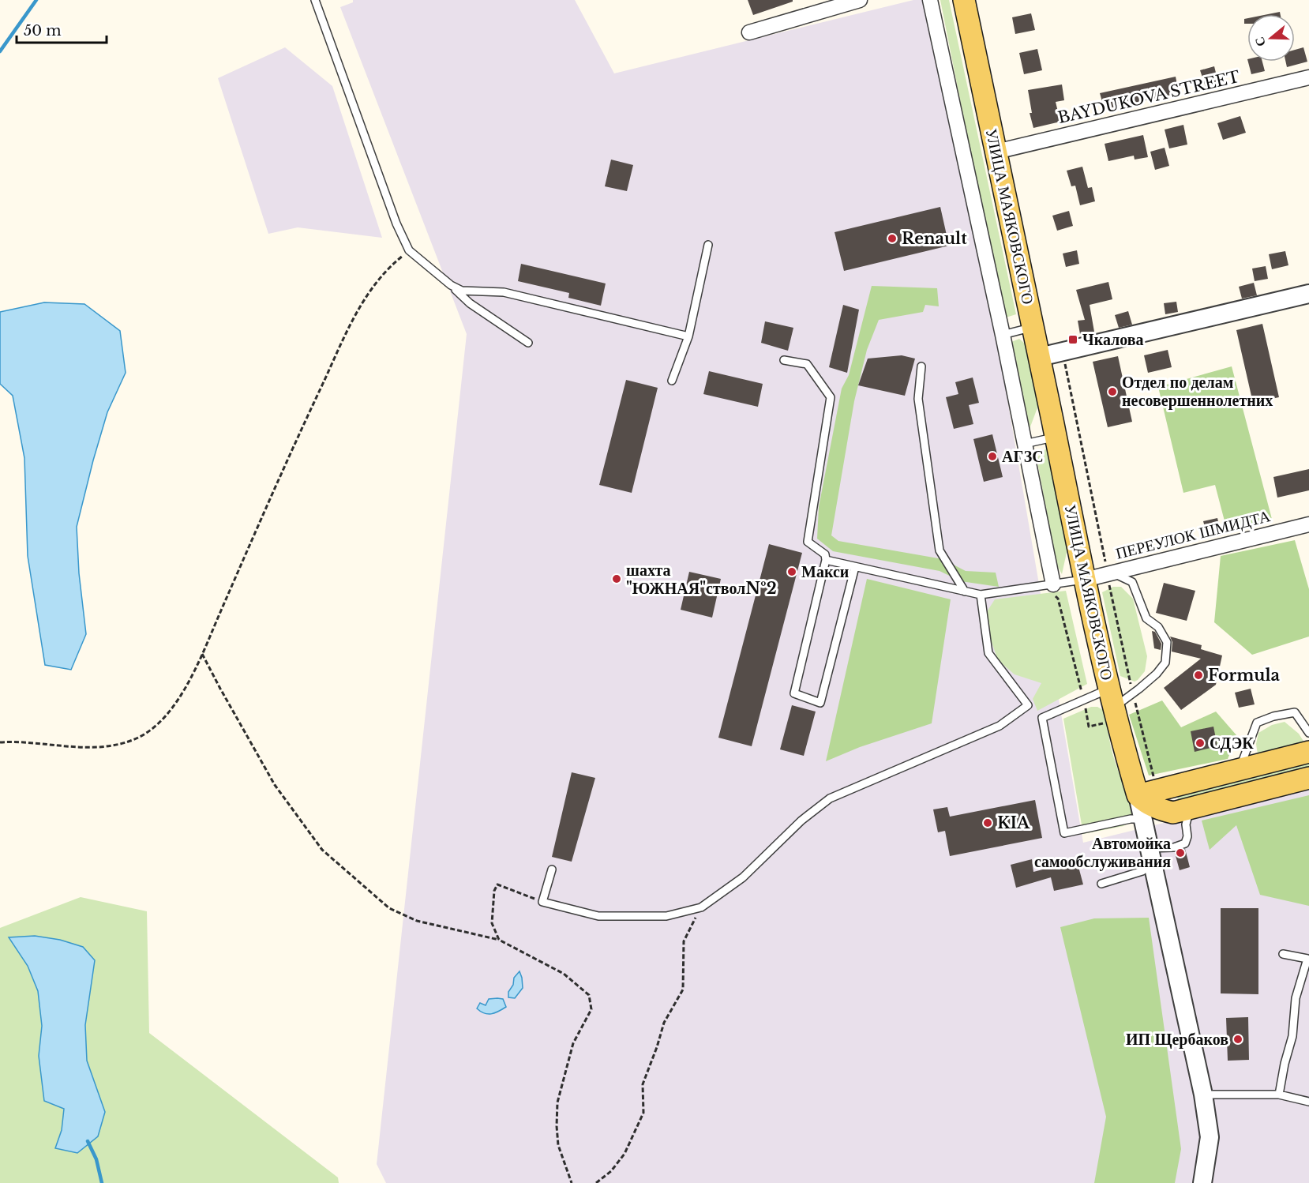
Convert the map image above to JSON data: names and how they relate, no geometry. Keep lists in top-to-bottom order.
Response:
{
  "streets": {
    "main road": ["УЛИЦА МАЯКОВСКОГО"],
    "street": ["BAYDUKOVA STREET", "ПЕРЕУЛОК ШМИДТА"]
  },
  "crossings": [
    ["BAYDUKOVA STREET", "УЛИЦА МАЯКОВСКОГО"],
    ["УЛИЦА МАЯКОВСКОГО", "ПЕРЕУЛОК ШМИДТА"]
  ],
  "places": {
    "other": [
      "Renault",
      "Отдел по делам несовершеннолетних",
      "АГЗС",
      "Макси",
      "шахта \"ЮЖНАЯ\"ствол№2",
      "Formula",
      "СДЭК",
      "KIA",
      "Автомойка самообслуживания",
      "ИП Щербаков"
    ],
    "transit": ["Чкалова"]
  },
  "scale_bar": "50 m",
  "north": "left"
}
